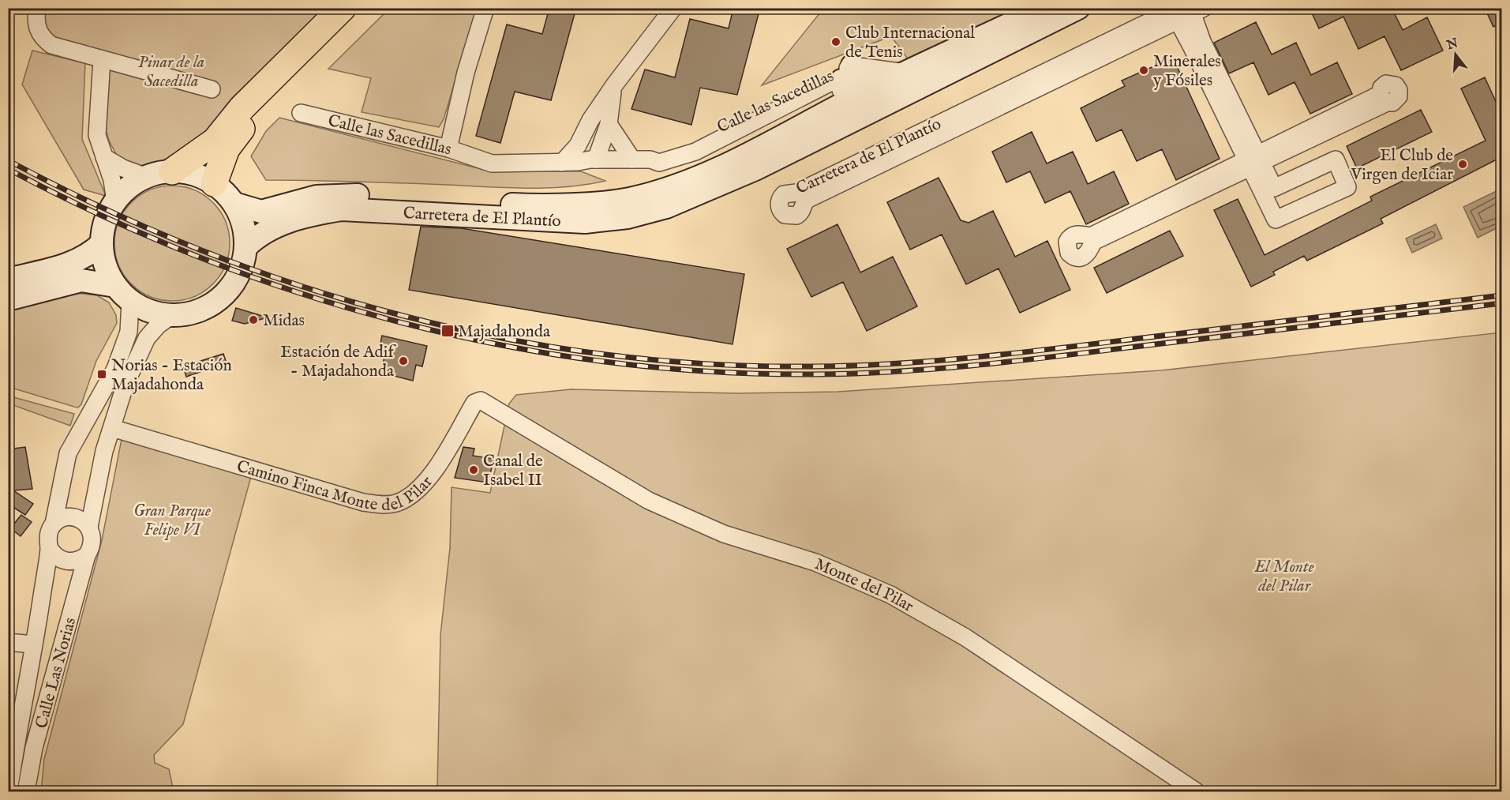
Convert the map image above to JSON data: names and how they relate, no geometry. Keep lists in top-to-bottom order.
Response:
{
  "streets": {
    "street": [
      "Calle las Sacedillas",
      "Carretera de El Plantío",
      "Camino Finca Monte del Pilar",
      "Monte del Pilar",
      "Calle Las Norias"
    ]
  },
  "crossings": [
    ["Calle las Sacedillas", "Carretera de El Plantío"],
    ["Carretera de El Plantío", "Calle Las Norias"],
    ["Camino Finca Monte del Pilar", "Monte del Pilar"],
    ["Camino Finca Monte del Pilar", "Calle Las Norias"]
  ],
  "parks": ["Pinar de la Sacedilla", "Gran Parque Felipe VI", "El Monte del Pilar"],
  "places": {
    "other": [
      "Club Internacional de Tenis",
      "Minerales y Fósiles",
      "El Club de Virgen de Iciar",
      "Midas",
      "Estación de Adif - Majadahonda",
      "Canal de Isabel II"
    ],
    "transit": ["Majadahonda", "Norias - Estación Majadahonda"]
  },
  "north": "top"
}
